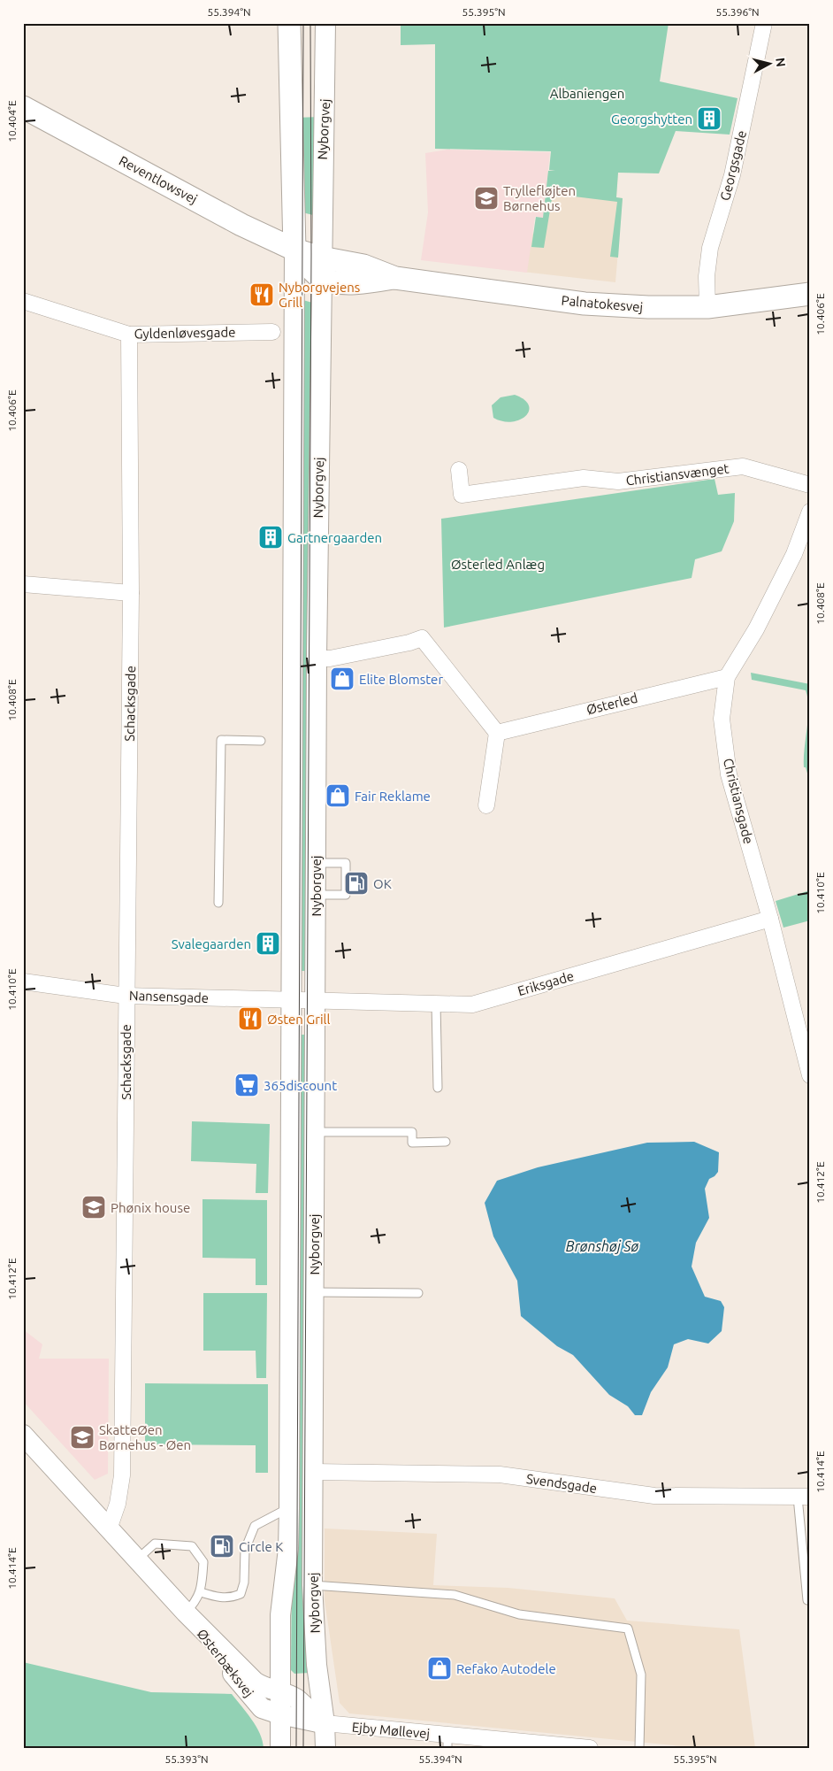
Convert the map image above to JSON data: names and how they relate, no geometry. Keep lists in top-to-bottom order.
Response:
{
  "streets": {
    "main road": ["Nyborgvej", "Reventlowsvej", "Palnatokesvej"],
    "street": [
      "Georgsgade",
      "Gyldenløvesgade",
      "Christiansvænget",
      "Schacksgade",
      "Østerled",
      "Christiansgade",
      "Eriksgade",
      "Nansensgade",
      "Svendsgade",
      "Østerbæksvej",
      "Ejby Møllevej"
    ]
  },
  "crossings": [
    ["Nyborgvej", "Reventlowsvej"],
    ["Nyborgvej", "Palnatokesvej"],
    ["Nyborgvej", "Eriksgade"],
    ["Nyborgvej", "Nansensgade"],
    ["Nyborgvej", "Svendsgade"],
    ["Nyborgvej", "Østerbæksvej"],
    ["Nyborgvej", "Ejby Møllevej"],
    ["Georgsgade", "Palnatokesvej"],
    ["Reventlowsvej", "Palnatokesvej"],
    ["Gyldenløvesgade", "Schacksgade"],
    ["Schacksgade", "Nansensgade"],
    ["Schacksgade", "Østerbæksvej"],
    ["Østerled", "Christiansgade"],
    ["Christiansgade", "Eriksgade"],
    ["Eriksgade", "Nansensgade"],
    ["Østerbæksvej", "Ejby Møllevej"]
  ],
  "water": ["Brønshøj Sø"],
  "parks": ["Albaniengen", "Østerled Anlæg"],
  "places": {
    "building": ["Georgshytten", "Gartnergaarden", "Svalegaarden"],
    "school or university": ["Tryllefløjten Børnehus", "Phønix house", "SkatteØen Børnehus - Øen"],
    "restaurant": ["Nyborgvejens Grill", "Østen Grill"],
    "shop": ["Elite Blomster", "Fair Reklame", "Refako Autodele"],
    "fuel station": ["OK", "Circle K"],
    "supermarket": ["365discount"]
  },
  "north": "right",
  "coordinates": [
    "55.394°N",
    "55.395°N",
    "55.396°N",
    "10.404°E",
    "10.406°E",
    "10.408°E",
    "10.410°E",
    "10.412°E",
    "10.414°E",
    "55.393°N"
  ]
}
